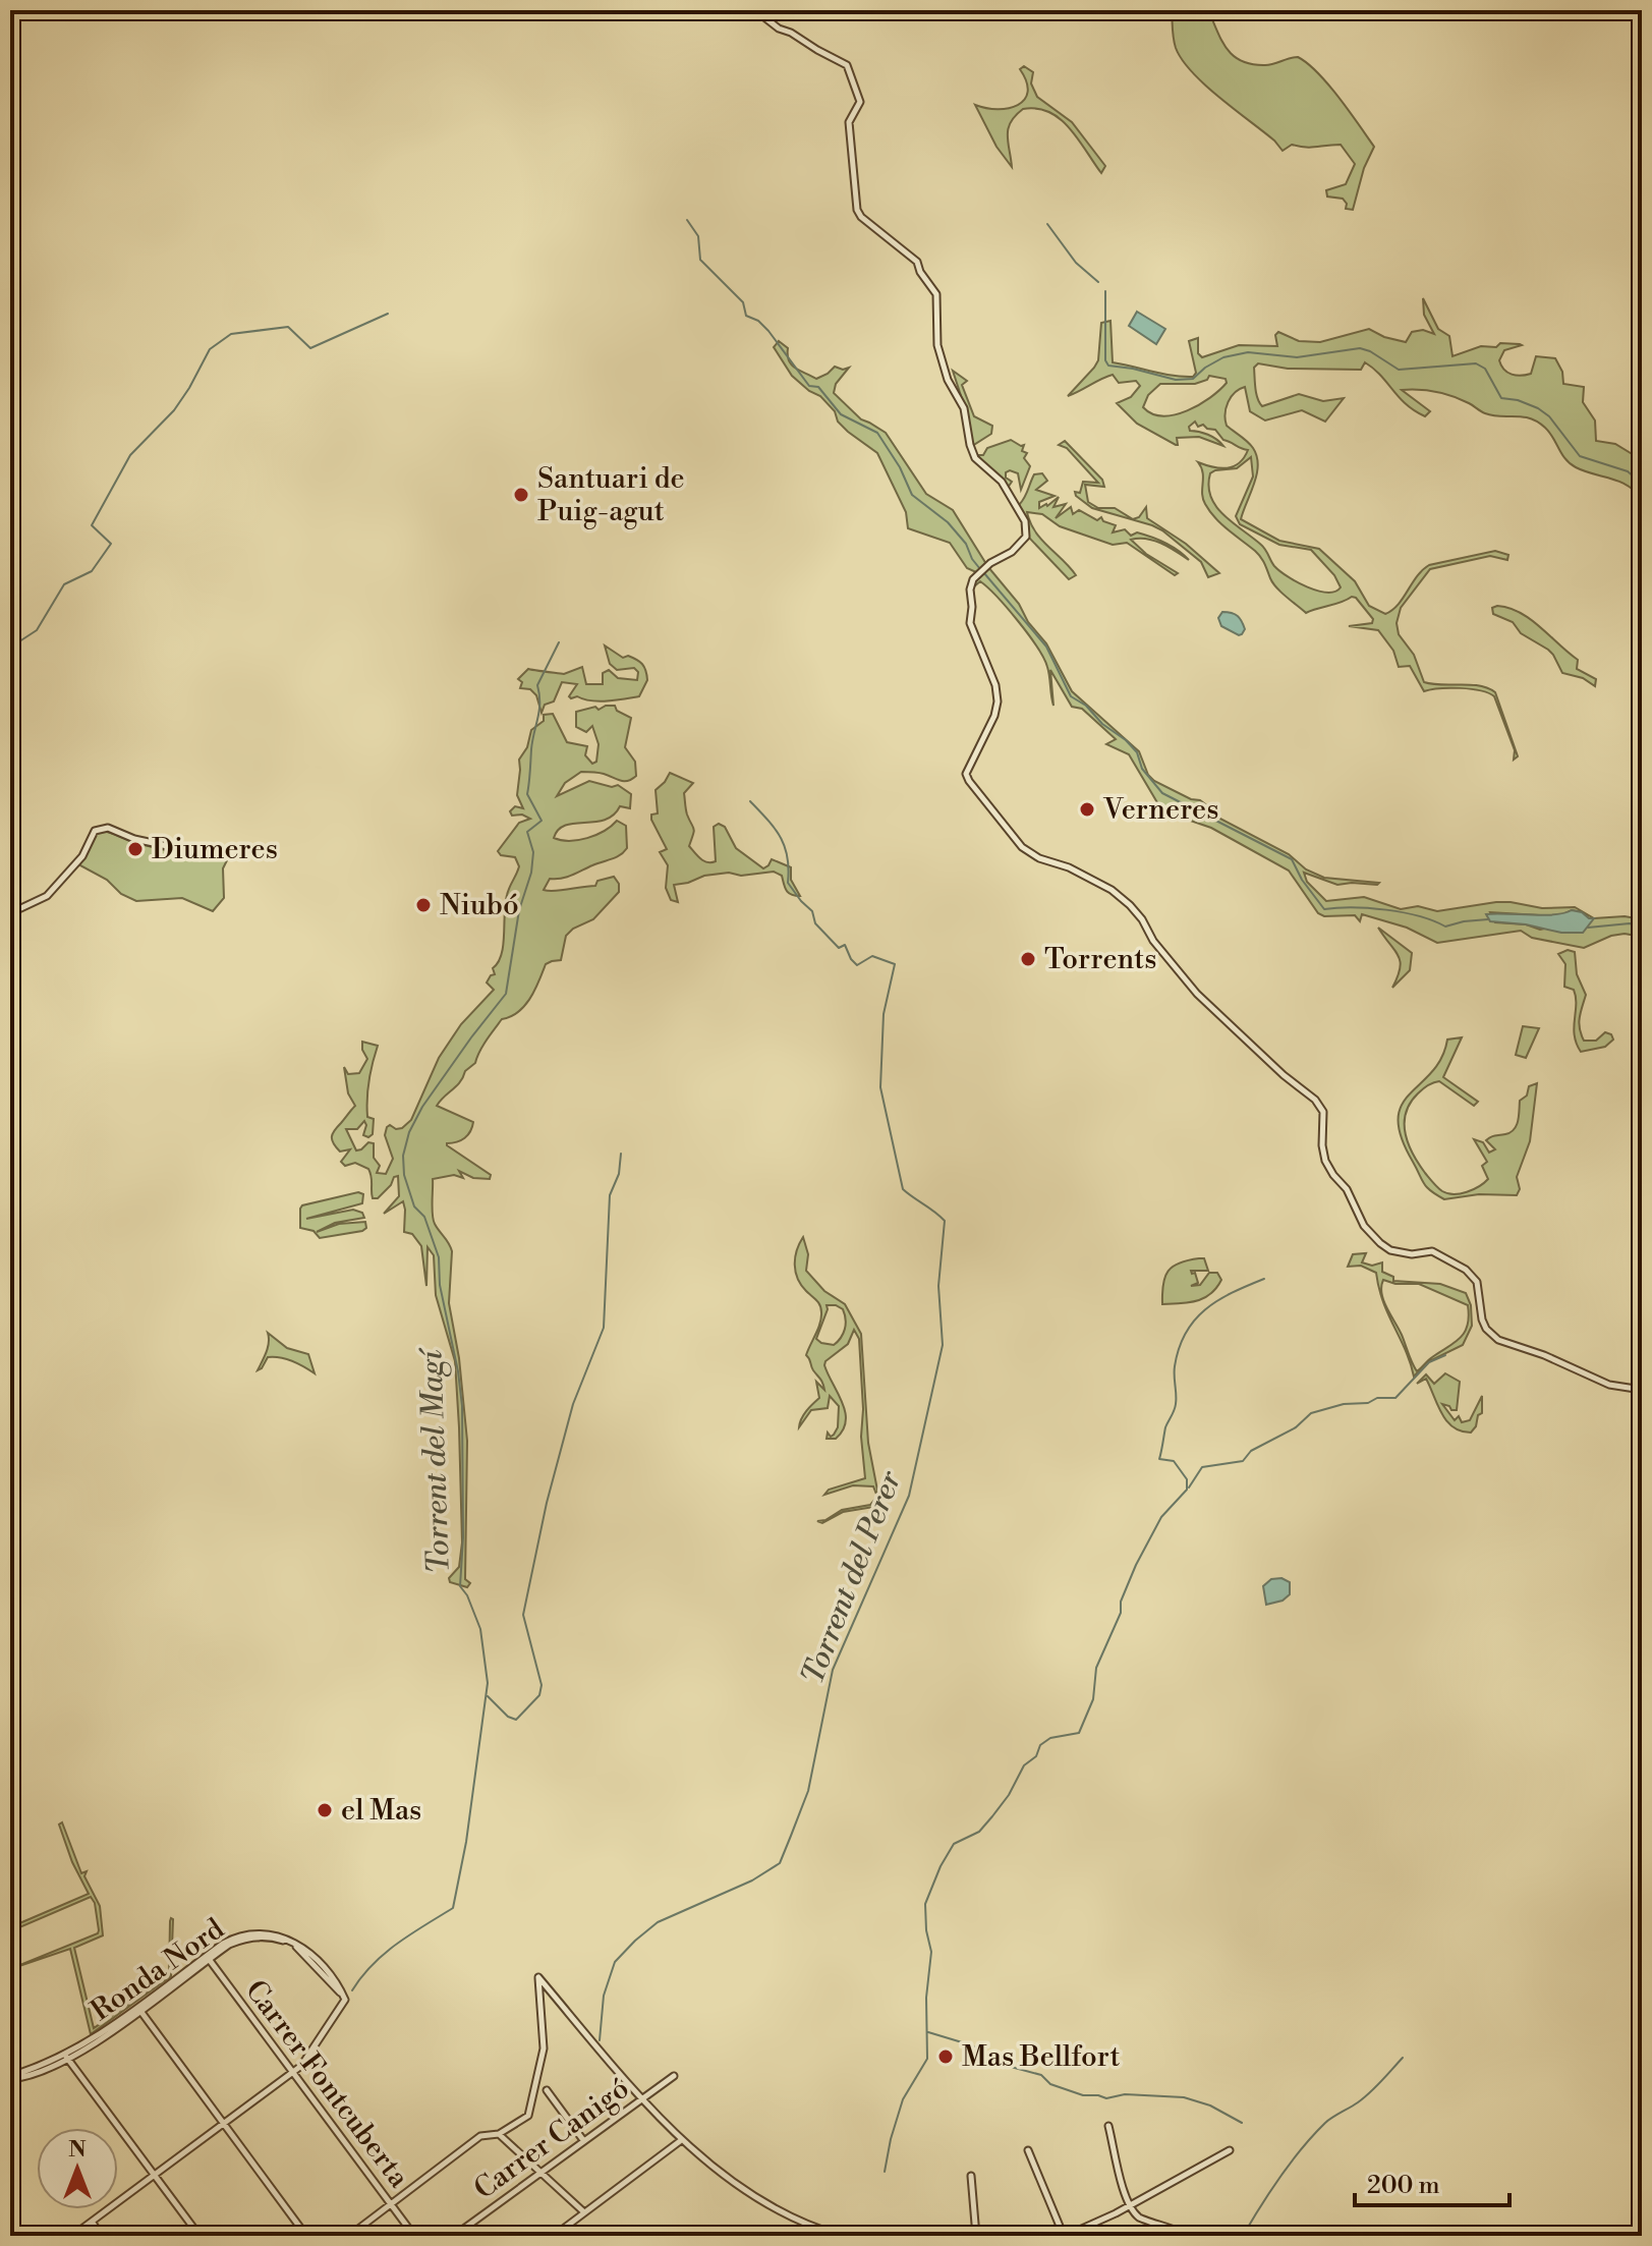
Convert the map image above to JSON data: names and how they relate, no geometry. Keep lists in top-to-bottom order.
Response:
{
  "streets": {
    "street": ["Ronda Nord", "Carrer Fontcuberta", "Carrer Canigó"]
  },
  "crossings": [
    ["Ronda Nord", "Carrer Fontcuberta"]
  ],
  "water": ["Torrent del Magí", "Torrent del Perer"],
  "places": [
    "Santuari de Puig-agut",
    "Verneres",
    "Diumeres",
    "Niubó",
    "Torrents",
    "el Mas",
    "Mas Bellfort"
  ],
  "scale_bar": "200 m",
  "north": "top"
}
